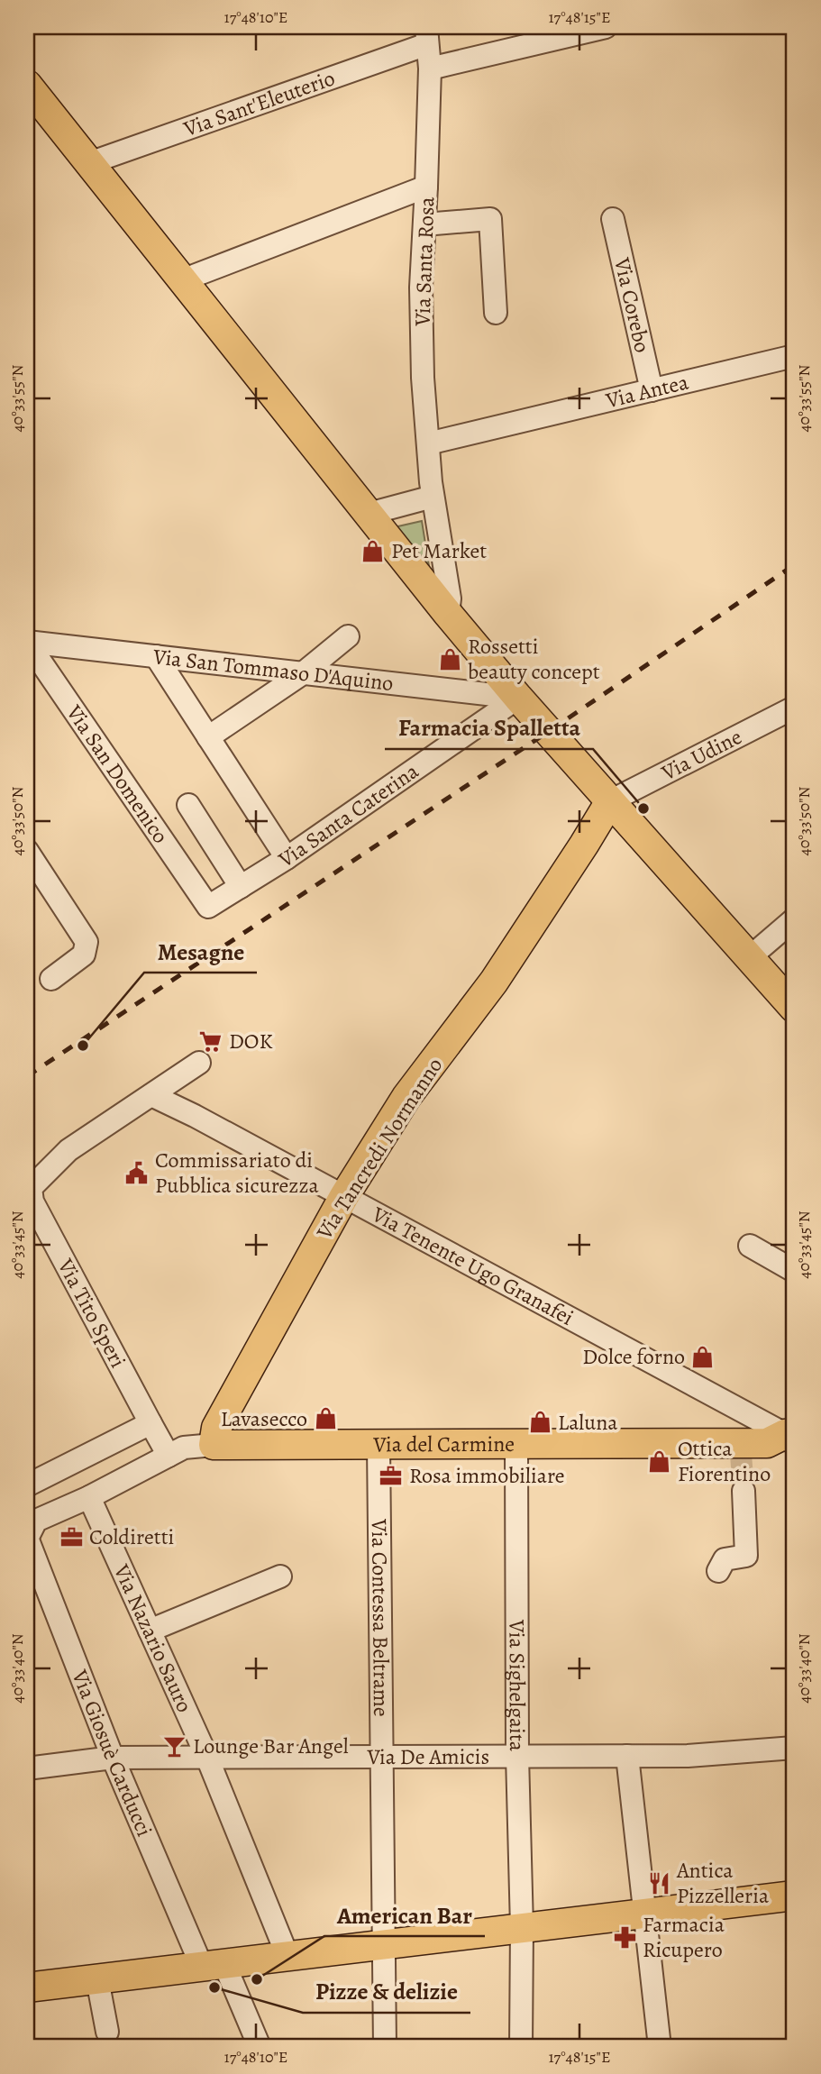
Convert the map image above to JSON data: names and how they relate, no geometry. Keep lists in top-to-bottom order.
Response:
{
  "streets": {
    "main road": ["Via Tancredi Normanno", "Via del Carmine"],
    "street": [
      "Via Sant'Eleuterio",
      "Via Santa Rosa",
      "Via Corebo",
      "Via Antea",
      "Via San Tommaso D'Aquino",
      "Via Udine",
      "Via San Domenico",
      "Via Santa Caterina",
      "Via Tenente Ugo Granafei",
      "Via Tito Speri",
      "Via Contessa Beltrame",
      "Via Nazario Sauro",
      "Via Sighelgaita",
      "Via Giosuè Carducci",
      "Via De Amicis"
    ]
  },
  "crossings": [
    ["Via Sant'Eleuterio", "Via Santa Rosa"],
    ["Via Santa Rosa", "Via Antea"],
    ["Via Corebo", "Via Antea"],
    ["Via San Tommaso D'Aquino", "Via San Domenico"],
    ["Via San Tommaso D'Aquino", "Via Santa Caterina"],
    ["Via Udine", "Via Tancredi Normanno"],
    ["Via San Domenico", "Via Santa Caterina"],
    ["Via Tancredi Normanno", "Via Tenente Ugo Granafei"],
    ["Via Tancredi Normanno", "Via del Carmine"],
    ["Via Tenente Ugo Granafei", "Via Tito Speri"],
    ["Via Tenente Ugo Granafei", "Via del Carmine"],
    ["Via del Carmine", "Via Contessa Beltrame"],
    ["Via del Carmine", "Via Sighelgaita"],
    ["Via Contessa Beltrame", "Via De Amicis"],
    ["Via Nazario Sauro", "Via De Amicis"],
    ["Via Sighelgaita", "Via De Amicis"],
    ["Via Giosuè Carducci", "Via De Amicis"]
  ],
  "places": {
    "shop": [
      "Pet Market",
      "Rossetti beauty concept",
      "Dolce forno",
      "Lavasecco",
      "Laluna",
      "Ottica Fiorentino"
    ],
    "other": [
      "Farmacia Spalletta",
      "Mesagne",
      "American Bar",
      "Pizze & delizie"
    ],
    "supermarket": ["DOK"],
    "public building": ["Commissariato di Pubblica sicurezza"],
    "office": ["Rosa immobiliare", "Coldiretti"],
    "bar": ["Lounge Bar Angel"],
    "restaurant": ["Antica Pizzelleria"],
    "pharmacy": ["Farmacia Ricupero"]
  },
  "coordinates": [
    "17°48'10\"E",
    "17°48'15\"E",
    "40°33'55\"N",
    "40°33'50\"N",
    "40°33'45\"N",
    "40°33'40\"N"
  ]
}
